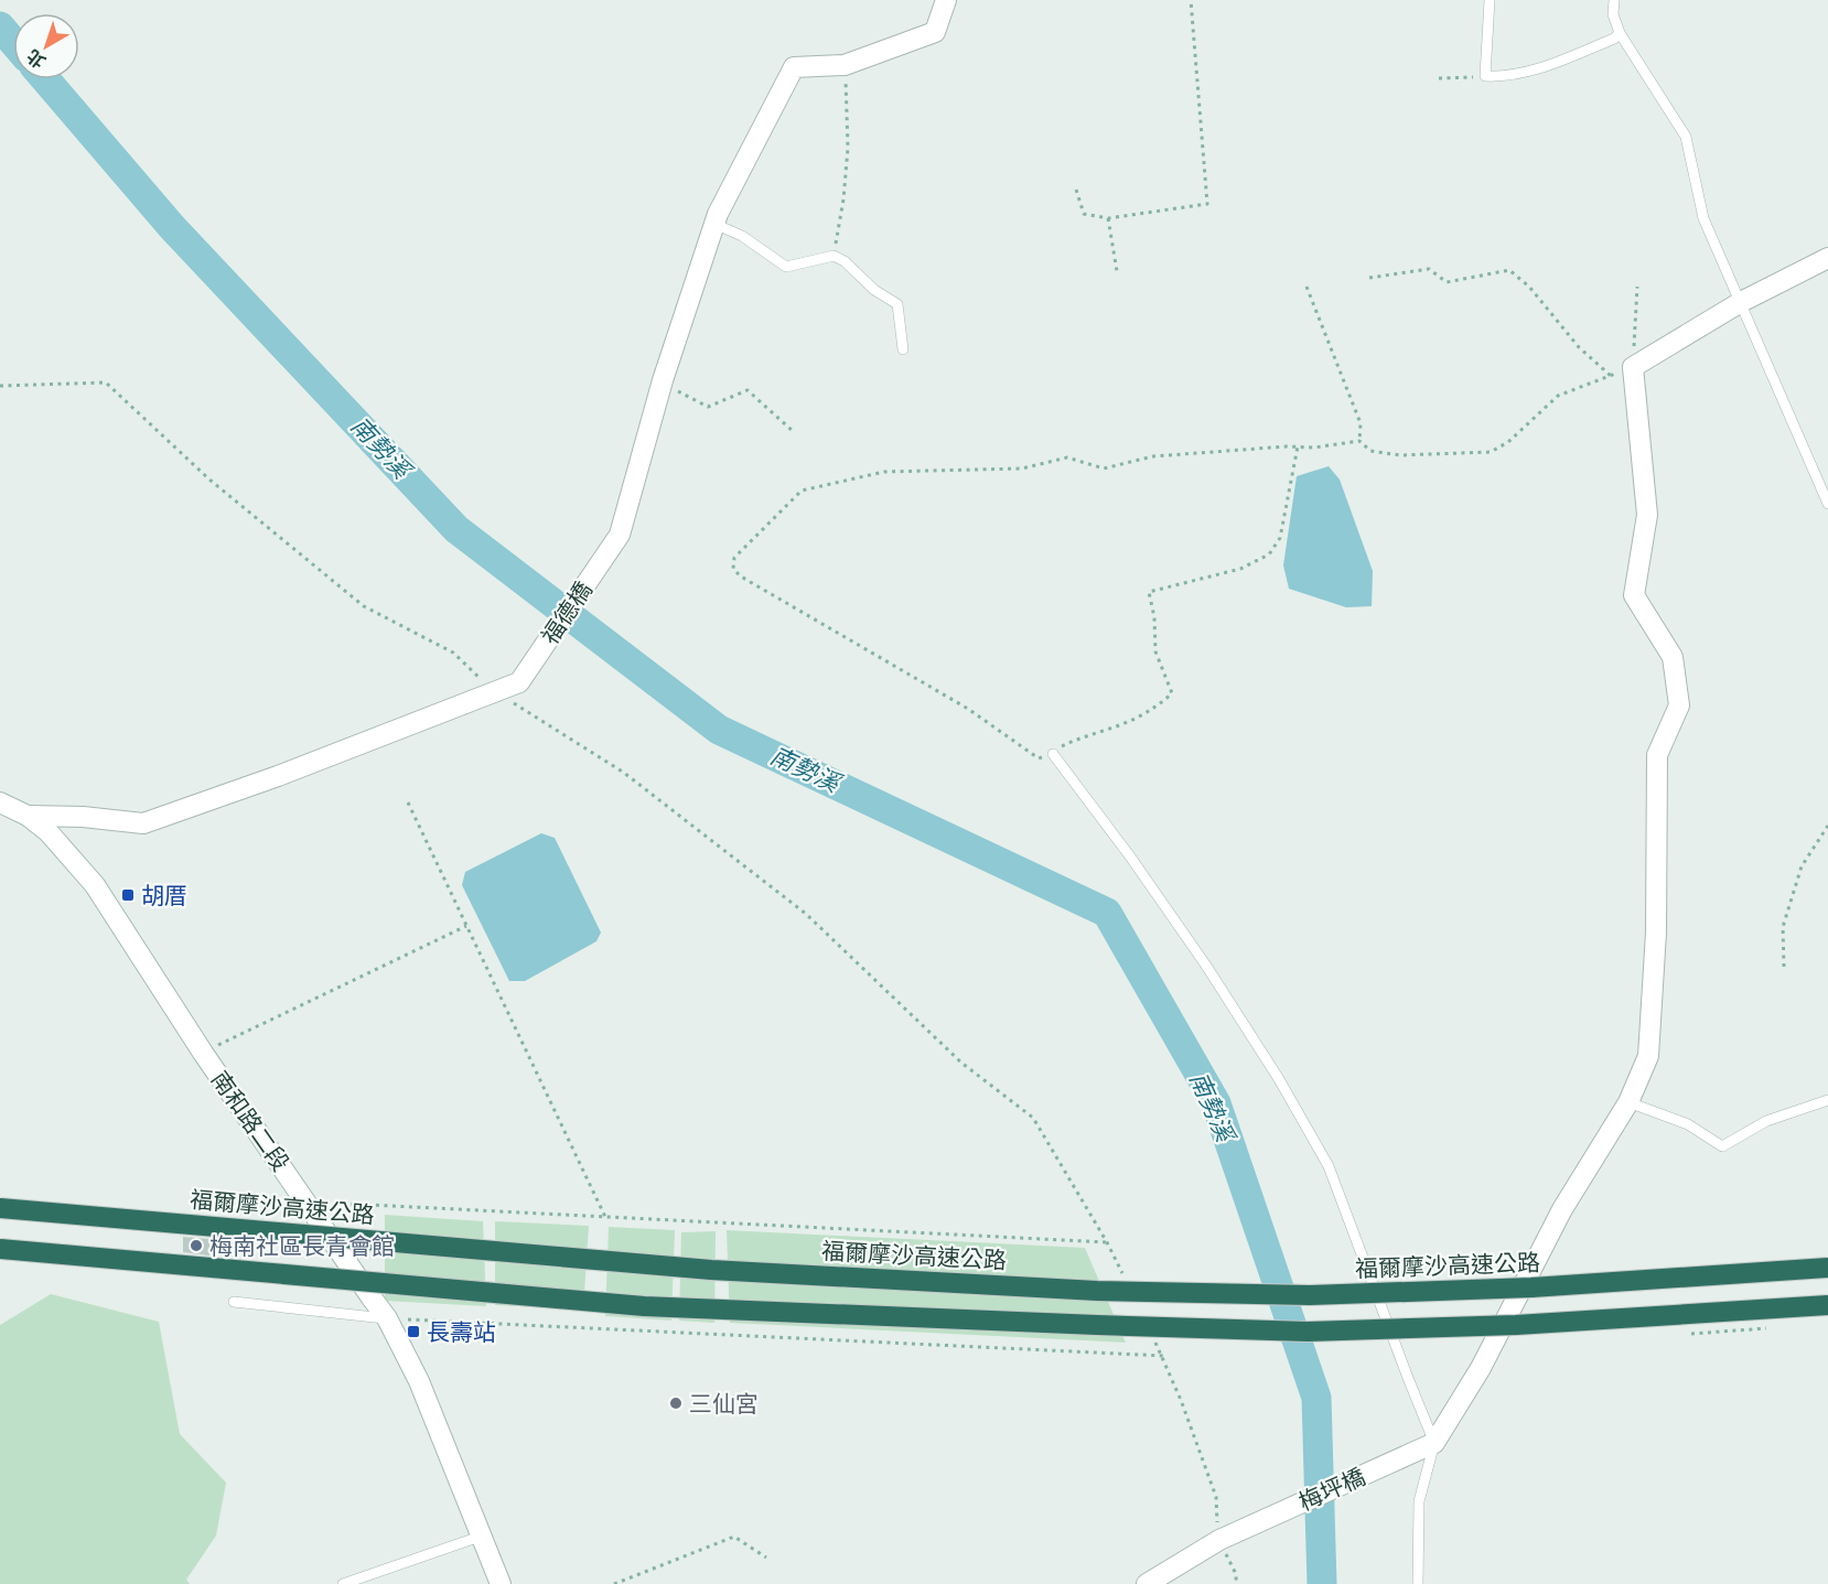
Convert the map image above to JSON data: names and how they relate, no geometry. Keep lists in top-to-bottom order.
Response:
{
  "streets": {
    "highway": ["福爾摩沙高速公路"],
    "street": ["福德橋", "南和路二段", "梅坪橋"]
  },
  "crossings": [
    ["福德橋", "南和路二段"]
  ],
  "water": ["南勢溪"],
  "places": {
    "transit": ["胡厝", "長壽站"],
    "other": ["梅南社區長青會館", "三仙宮"]
  },
  "north": "bottom left"
}
